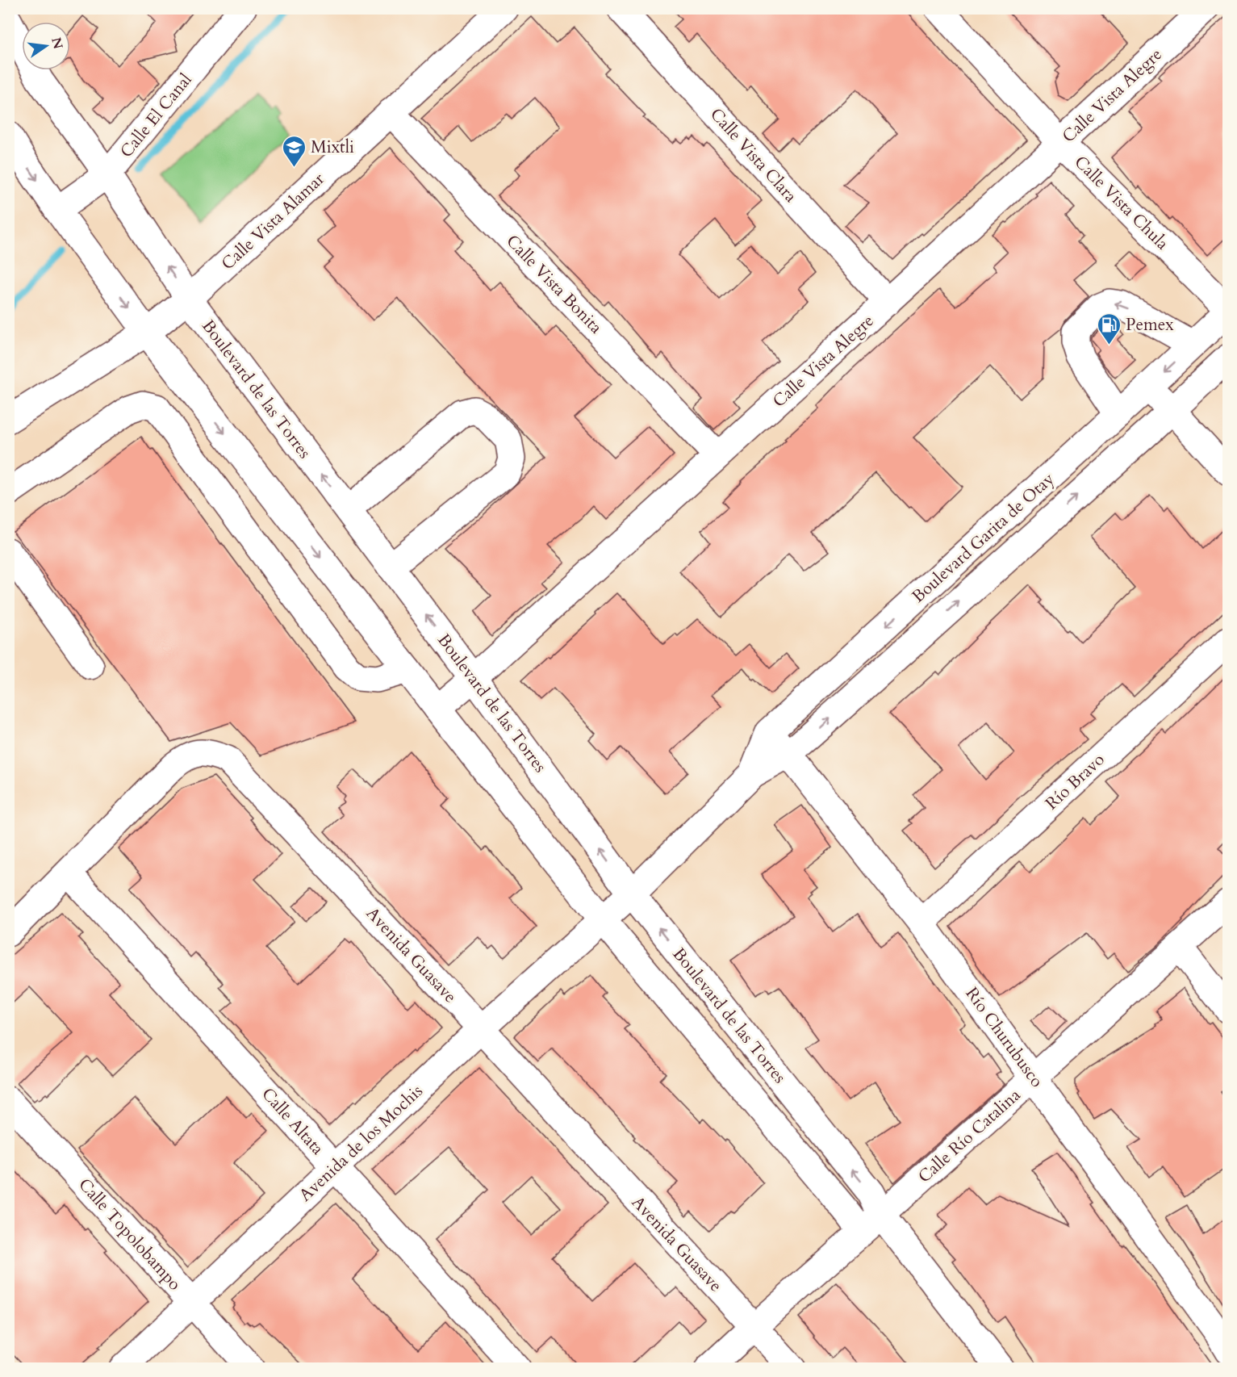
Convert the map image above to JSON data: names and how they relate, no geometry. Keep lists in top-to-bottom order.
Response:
{
  "streets": {
    "street": [
      "Calle Vista Alegre",
      "Calle El Canal",
      "Calle Vista Clara",
      "Calle Vista Chula",
      "Calle Vista Alamar",
      "Calle Vista Bonita",
      "Boulevard de las Torres",
      "Boulevard Garita de Otay",
      "Río Bravo",
      "Avenida Guasave",
      "Río Churubusco",
      "Calle Altata",
      "Calle Río Catalina",
      "Avenida de los Mochis",
      "Calle Topolobampo"
    ]
  },
  "crossings": [
    ["Calle Vista Alegre", "Calle Vista Clara"],
    ["Calle Vista Alegre", "Calle Vista Chula"],
    ["Calle Vista Alegre", "Calle Vista Bonita"],
    ["Calle Vista Alegre", "Boulevard de las Torres"],
    ["Calle El Canal", "Boulevard de las Torres"],
    ["Calle Vista Chula", "Boulevard Garita de Otay"],
    ["Calle Vista Alamar", "Calle Vista Bonita"],
    ["Calle Vista Alamar", "Boulevard de las Torres"],
    ["Boulevard de las Torres", "Boulevard Garita de Otay"],
    ["Boulevard de las Torres", "Calle Río Catalina"],
    ["Boulevard de las Torres", "Avenida de los Mochis"],
    ["Boulevard Garita de Otay", "Río Churubusco"],
    ["Boulevard Garita de Otay", "Avenida de los Mochis"],
    ["Río Bravo", "Río Churubusco"],
    ["Avenida Guasave", "Calle Altata"],
    ["Avenida Guasave", "Calle Río Catalina"],
    ["Avenida Guasave", "Avenida de los Mochis"],
    ["Río Churubusco", "Calle Río Catalina"],
    ["Calle Altata", "Avenida de los Mochis"],
    ["Avenida de los Mochis", "Calle Topolobampo"]
  ],
  "places": {
    "school or university": ["Mixtli"],
    "fuel station": ["Pemex"]
  },
  "north": "right"
}
